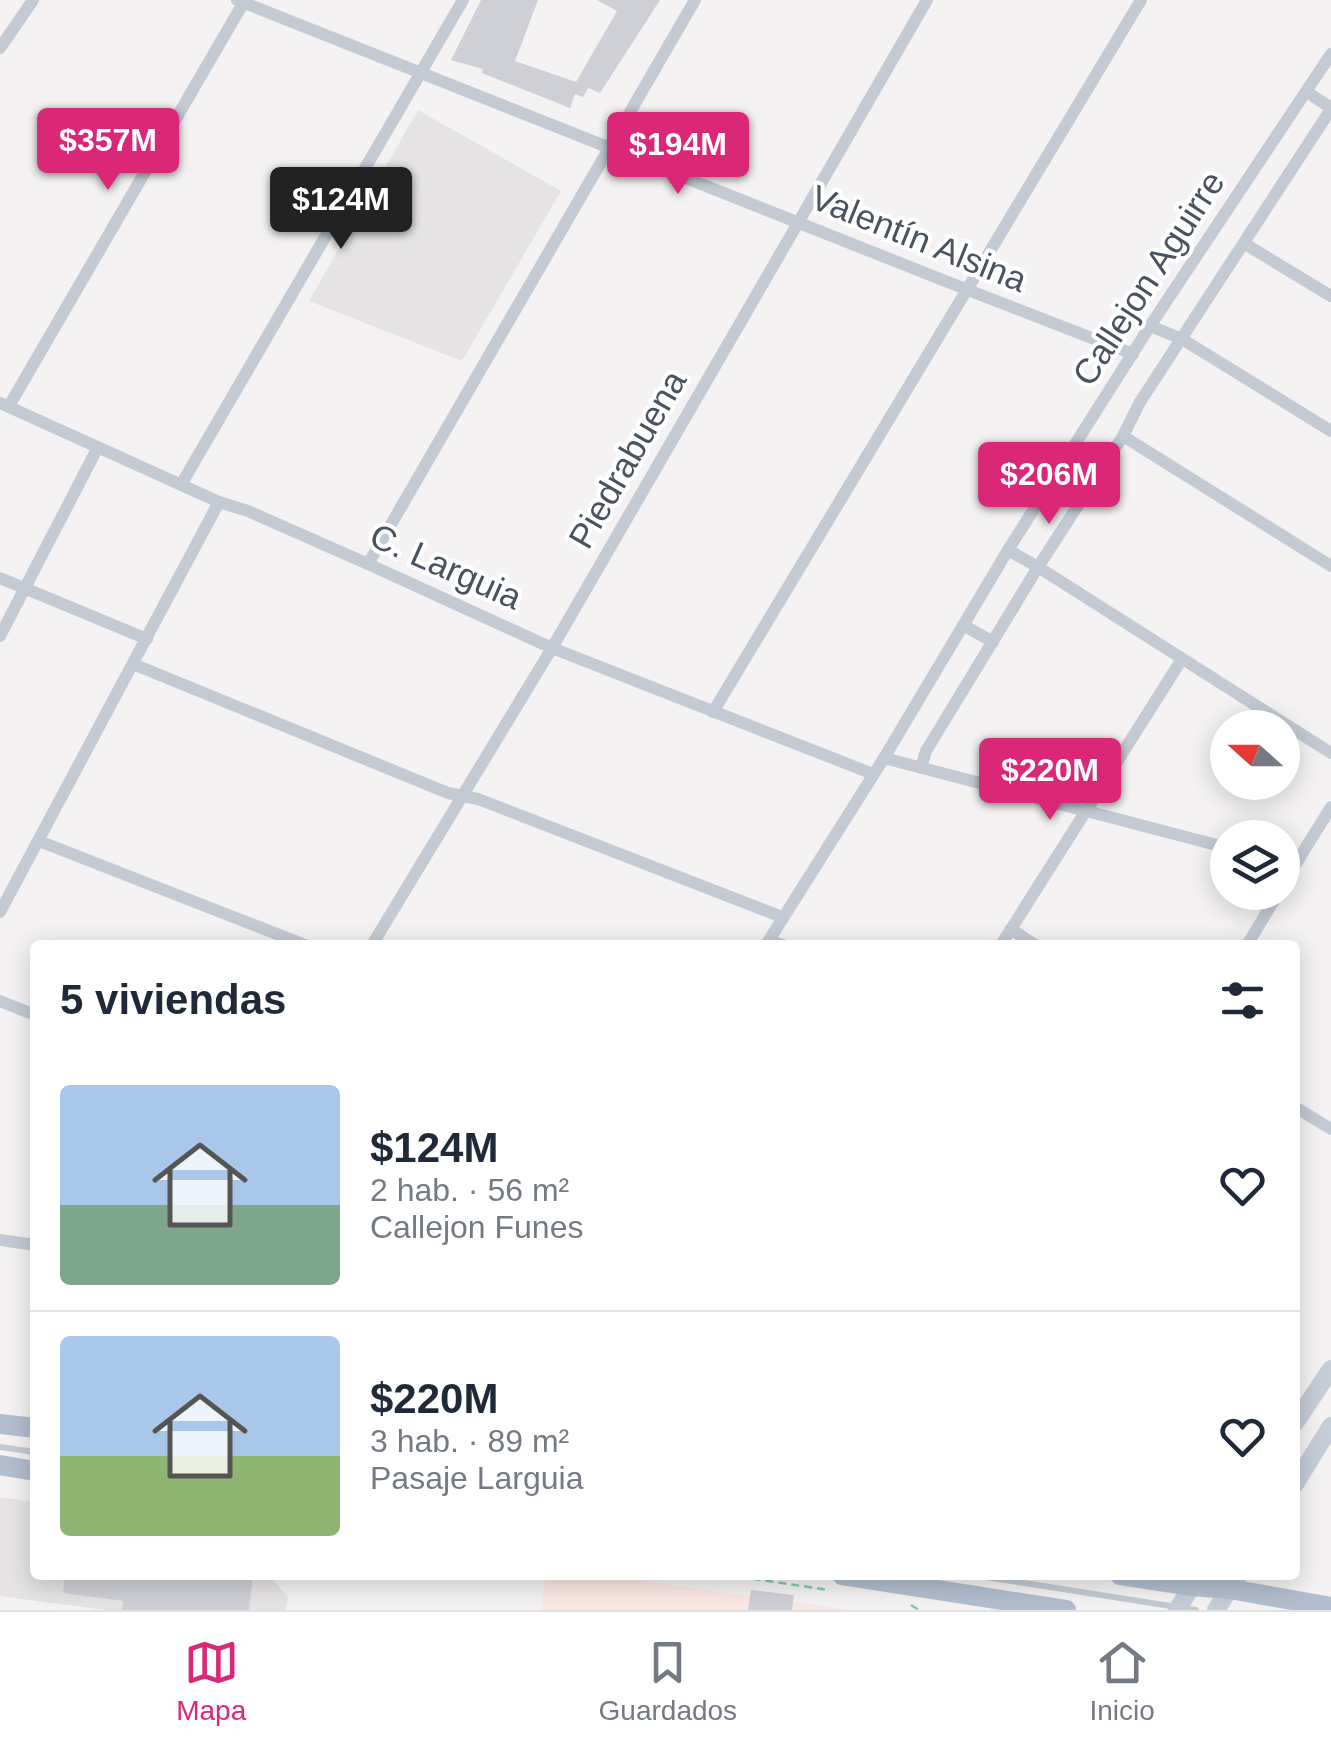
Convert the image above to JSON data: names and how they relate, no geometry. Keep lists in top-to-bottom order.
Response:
{
  "streets": {
    "street": [
      "Valentín Alsina",
      "Callejon Aguirre",
      "Piedrabuena",
      "C. Larguia"
    ]
  },
  "crossings": [
    ["Valentín Alsina", "Callejon Aguirre"],
    ["Valentín Alsina", "Piedrabuena"],
    ["Callejon Aguirre", "C. Larguia"],
    ["Piedrabuena", "C. Larguia"]
  ],
  "north": "left",
  "page": {
    "price": [
      "$357M",
      "$194M",
      "$124M",
      "$206M",
      "$220M"
    ],
    "heading": "5 viviendas",
    "list": [
      {
        "name": "$124M",
        "note": "2 hab. · 56 m² · Callejon Funes"
      },
      {
        "name": "$220M",
        "note": "3 hab. · 89 m² · Pasaje Larguia"
      }
    ],
    "tabs": ["Mapa", "Guardados", "Inicio"]
  }
}
